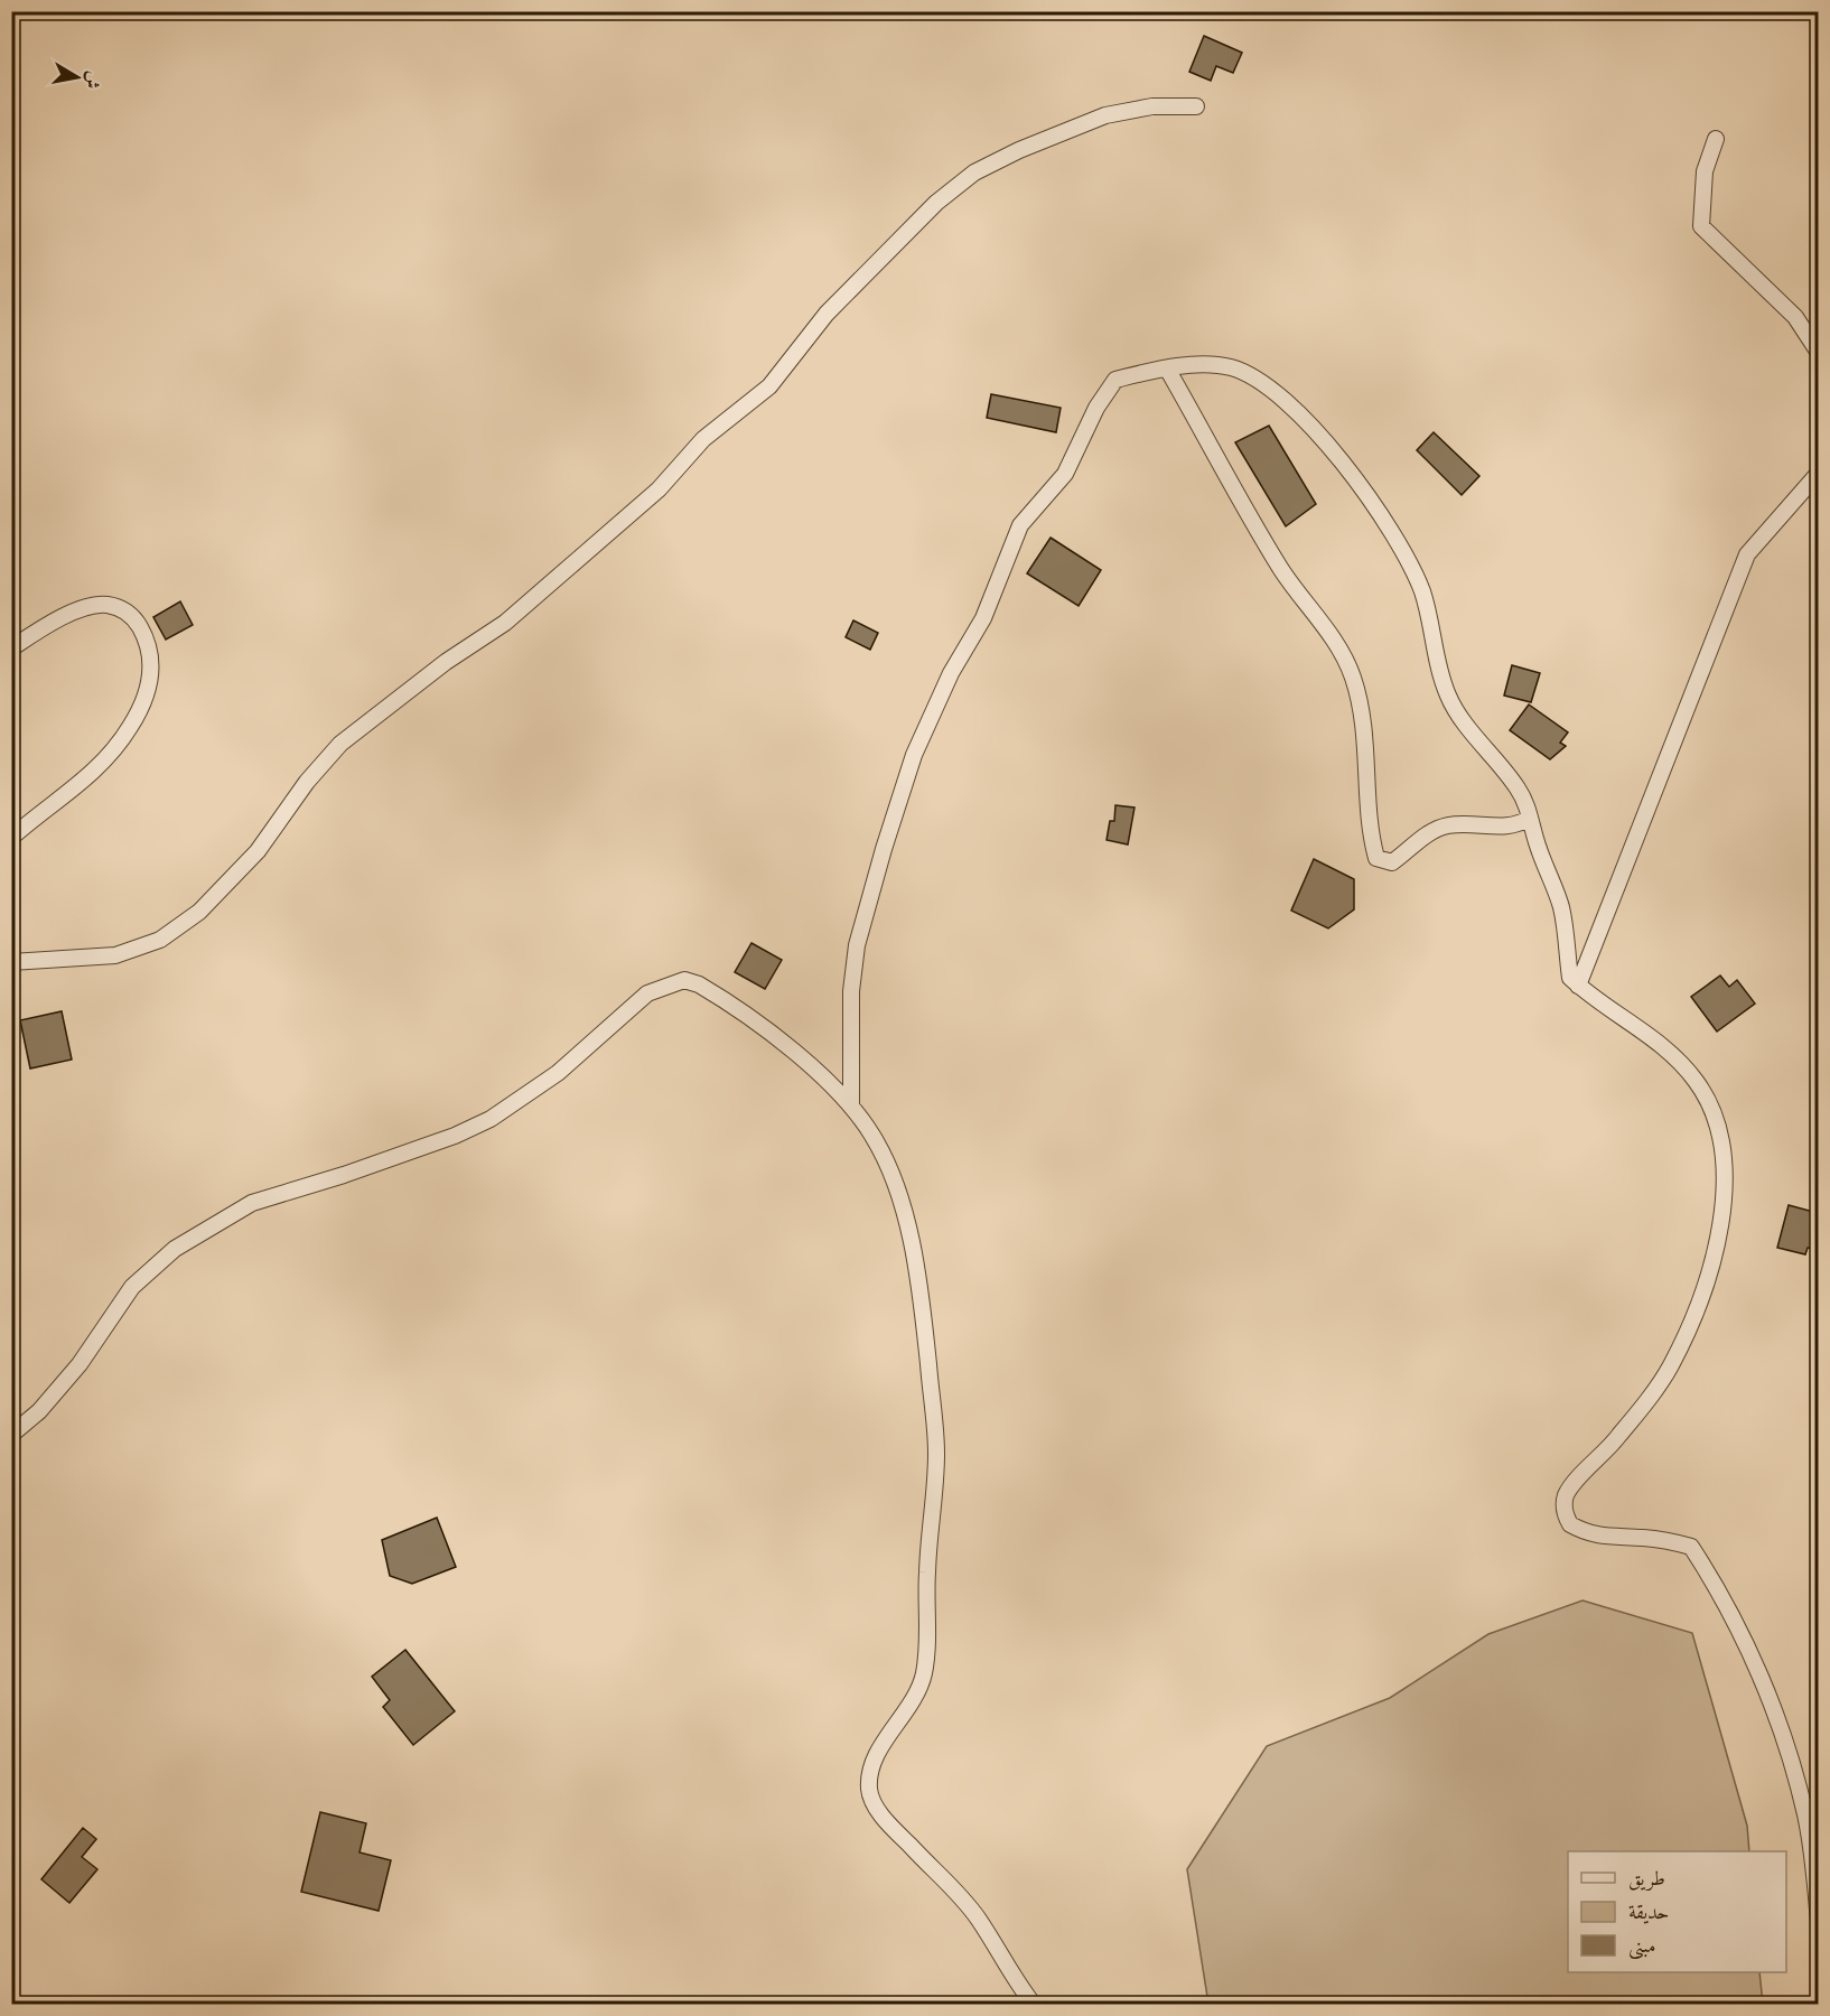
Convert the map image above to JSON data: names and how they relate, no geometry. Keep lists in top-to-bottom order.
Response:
{
  "legend": ["طريق", "حديقة", "مبنى"],
  "north": "right"
}
